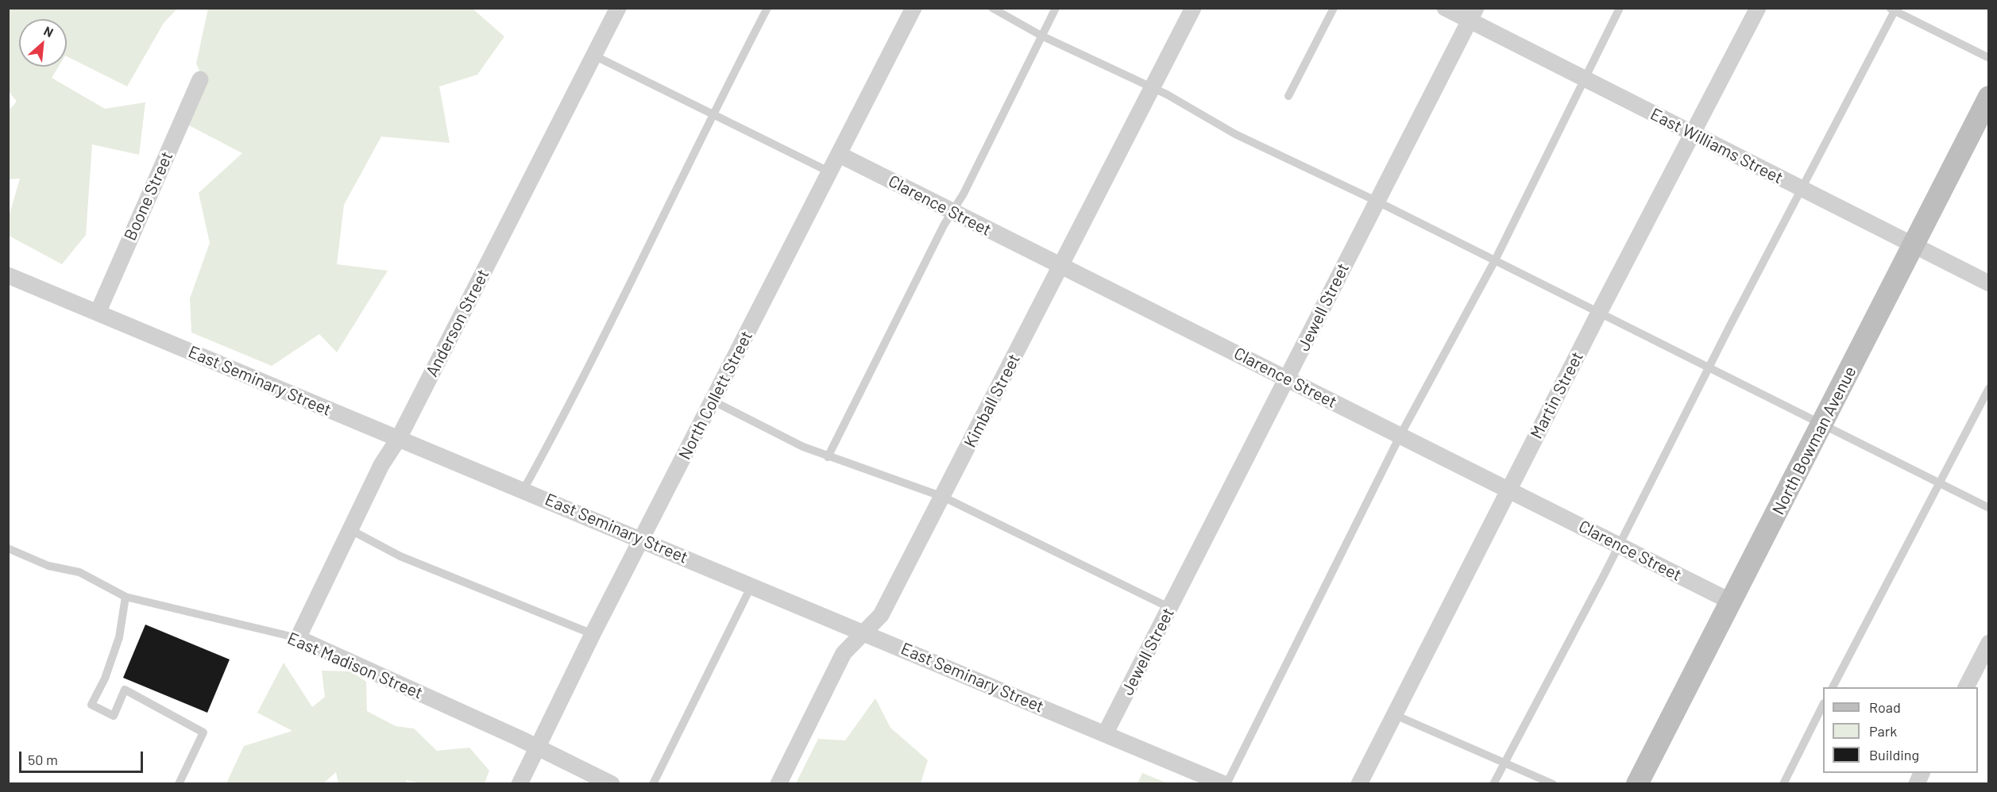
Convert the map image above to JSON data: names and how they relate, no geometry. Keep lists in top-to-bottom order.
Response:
{
  "streets": {
    "street": [
      "East Williams Street",
      "Boone Street",
      "Clarence Street",
      "Jewell Street",
      "Anderson Street",
      "East Seminary Street",
      "North Collett Street",
      "Martin Street",
      "Kimball Street",
      "North Bowman Avenue",
      "East Madison Street"
    ]
  },
  "crossings": [
    ["East Williams Street", "Jewell Street"],
    ["East Williams Street", "Martin Street"],
    ["East Williams Street", "North Bowman Avenue"],
    ["Boone Street", "East Seminary Street"],
    ["Clarence Street", "Jewell Street"],
    ["Clarence Street", "North Collett Street"],
    ["Clarence Street", "Martin Street"],
    ["Clarence Street", "Kimball Street"],
    ["Clarence Street", "North Bowman Avenue"],
    ["Jewell Street", "East Seminary Street"],
    ["Anderson Street", "East Seminary Street"],
    ["Anderson Street", "East Madison Street"],
    ["East Seminary Street", "North Collett Street"],
    ["East Seminary Street", "Kimball Street"],
    ["North Collett Street", "East Madison Street"]
  ],
  "legend": ["Road", "Park", "Building"],
  "scale_bar": "50 m",
  "north": "top right"
}
